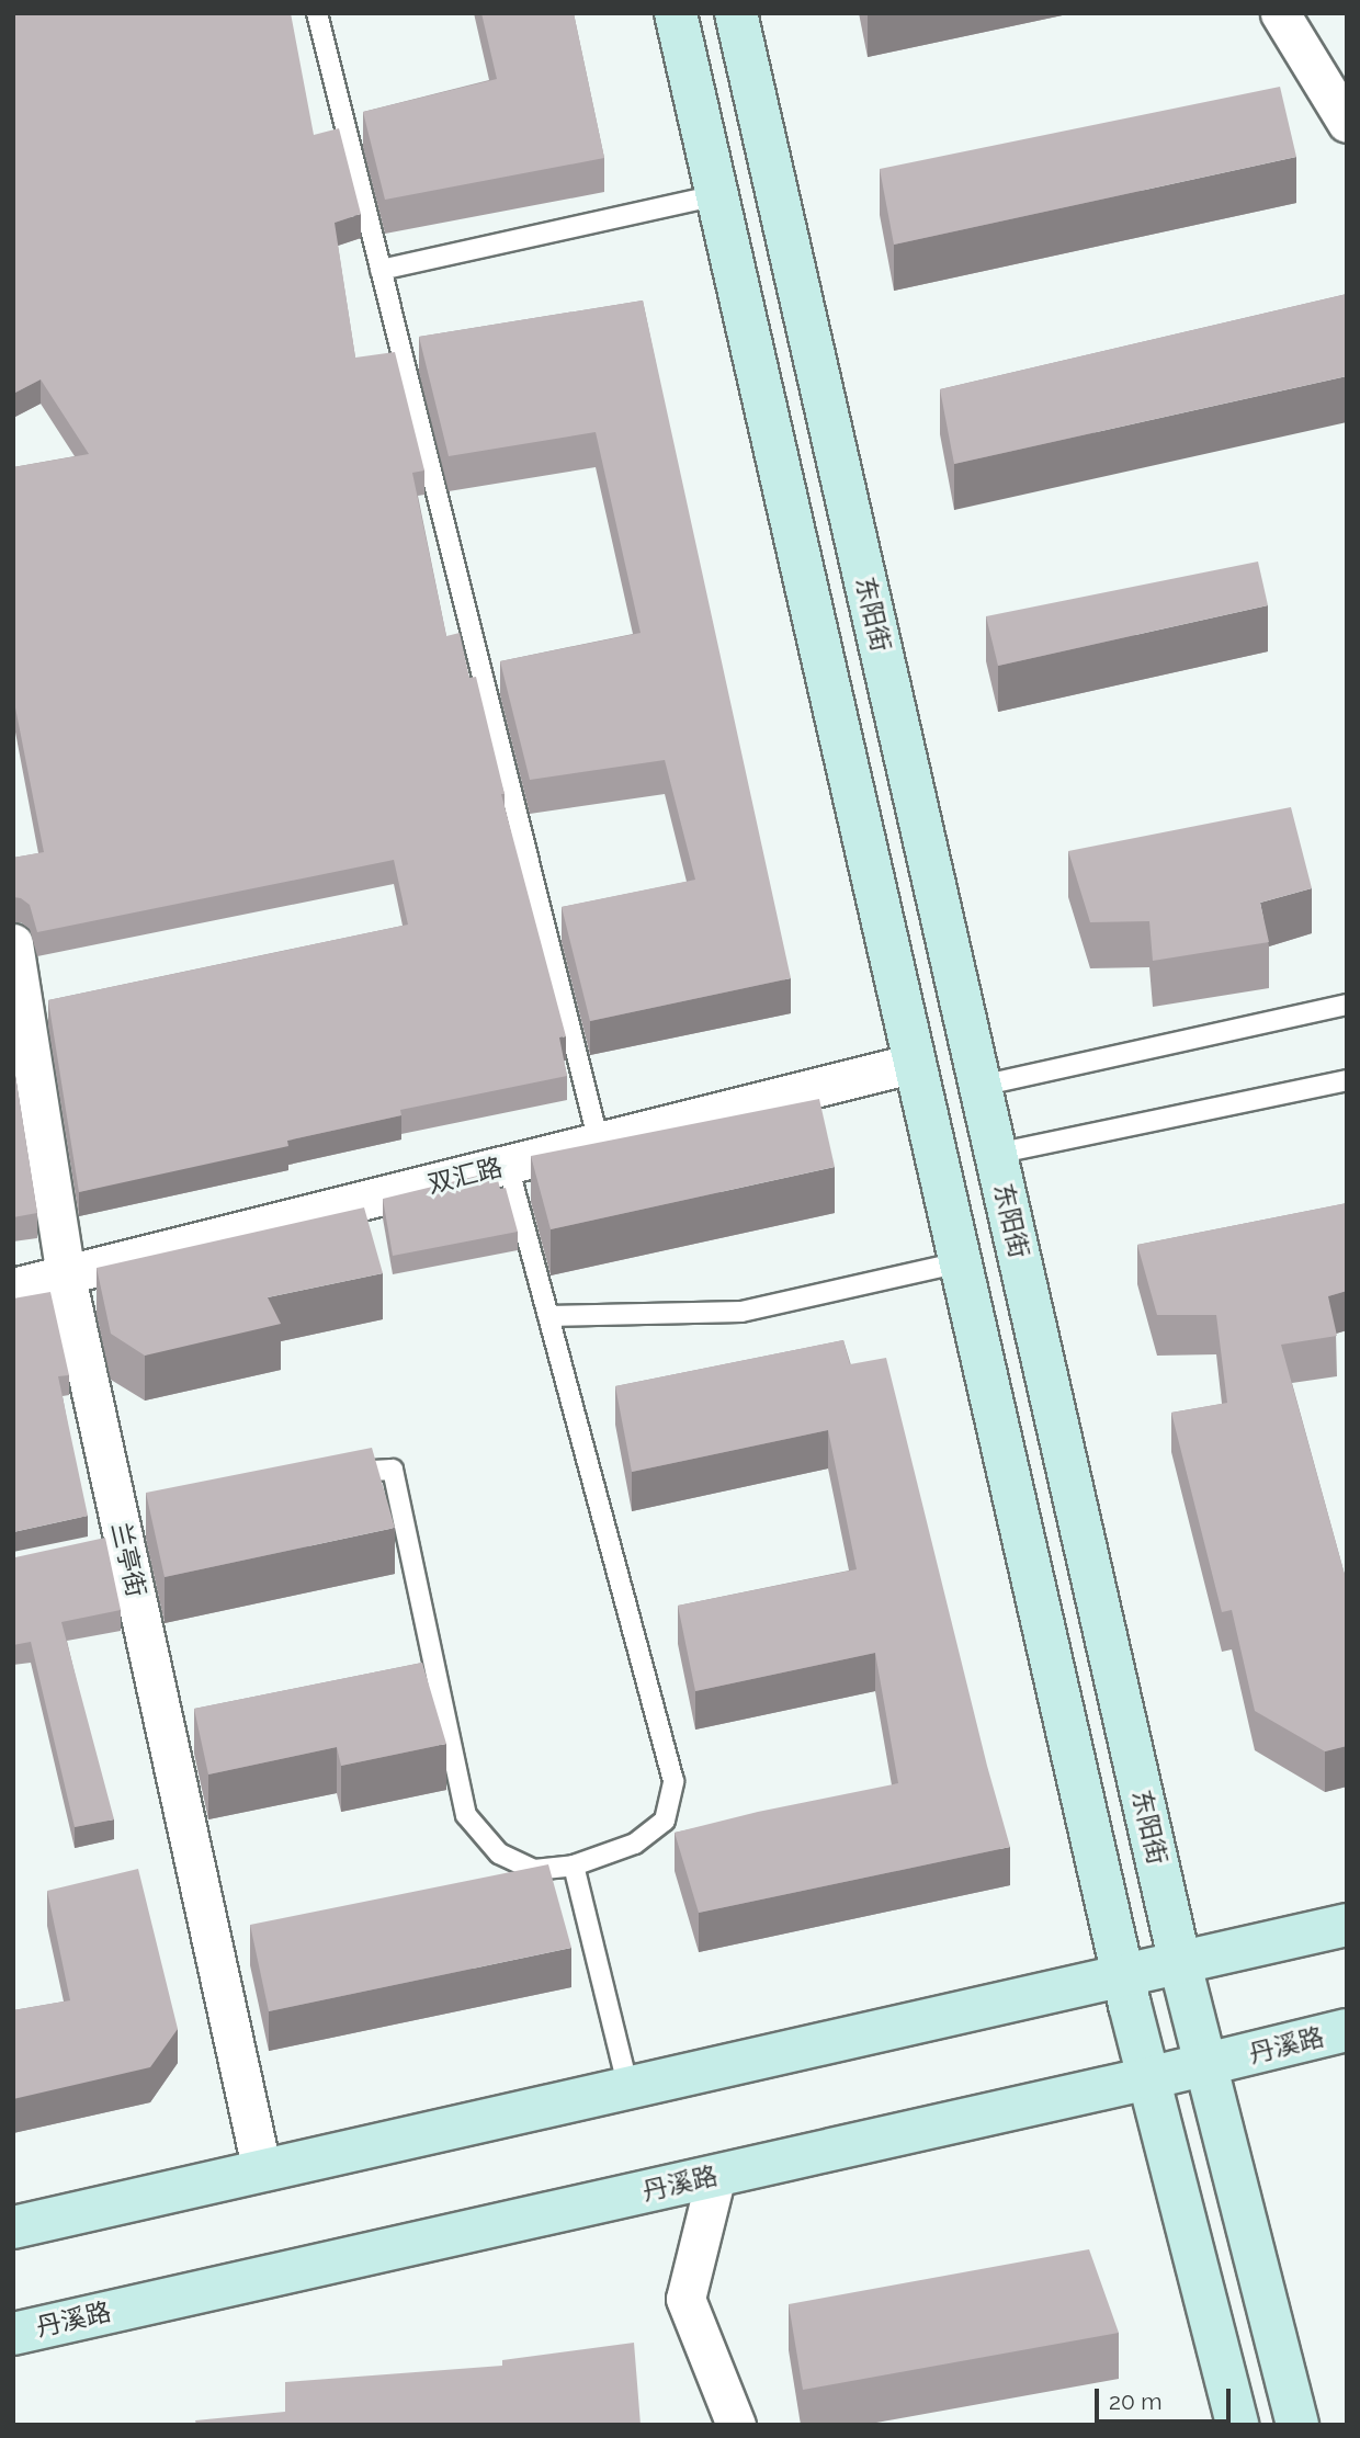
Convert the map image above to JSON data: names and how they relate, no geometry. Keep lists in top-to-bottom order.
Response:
{
  "streets": {
    "main road": ["东阳街", "丹溪路"],
    "street": ["双汇路", "兰亭街"]
  },
  "crossings": [
    ["东阳街", "丹溪路"],
    ["双汇路", "兰亭街"]
  ],
  "scale_bar": "20 m"
}
